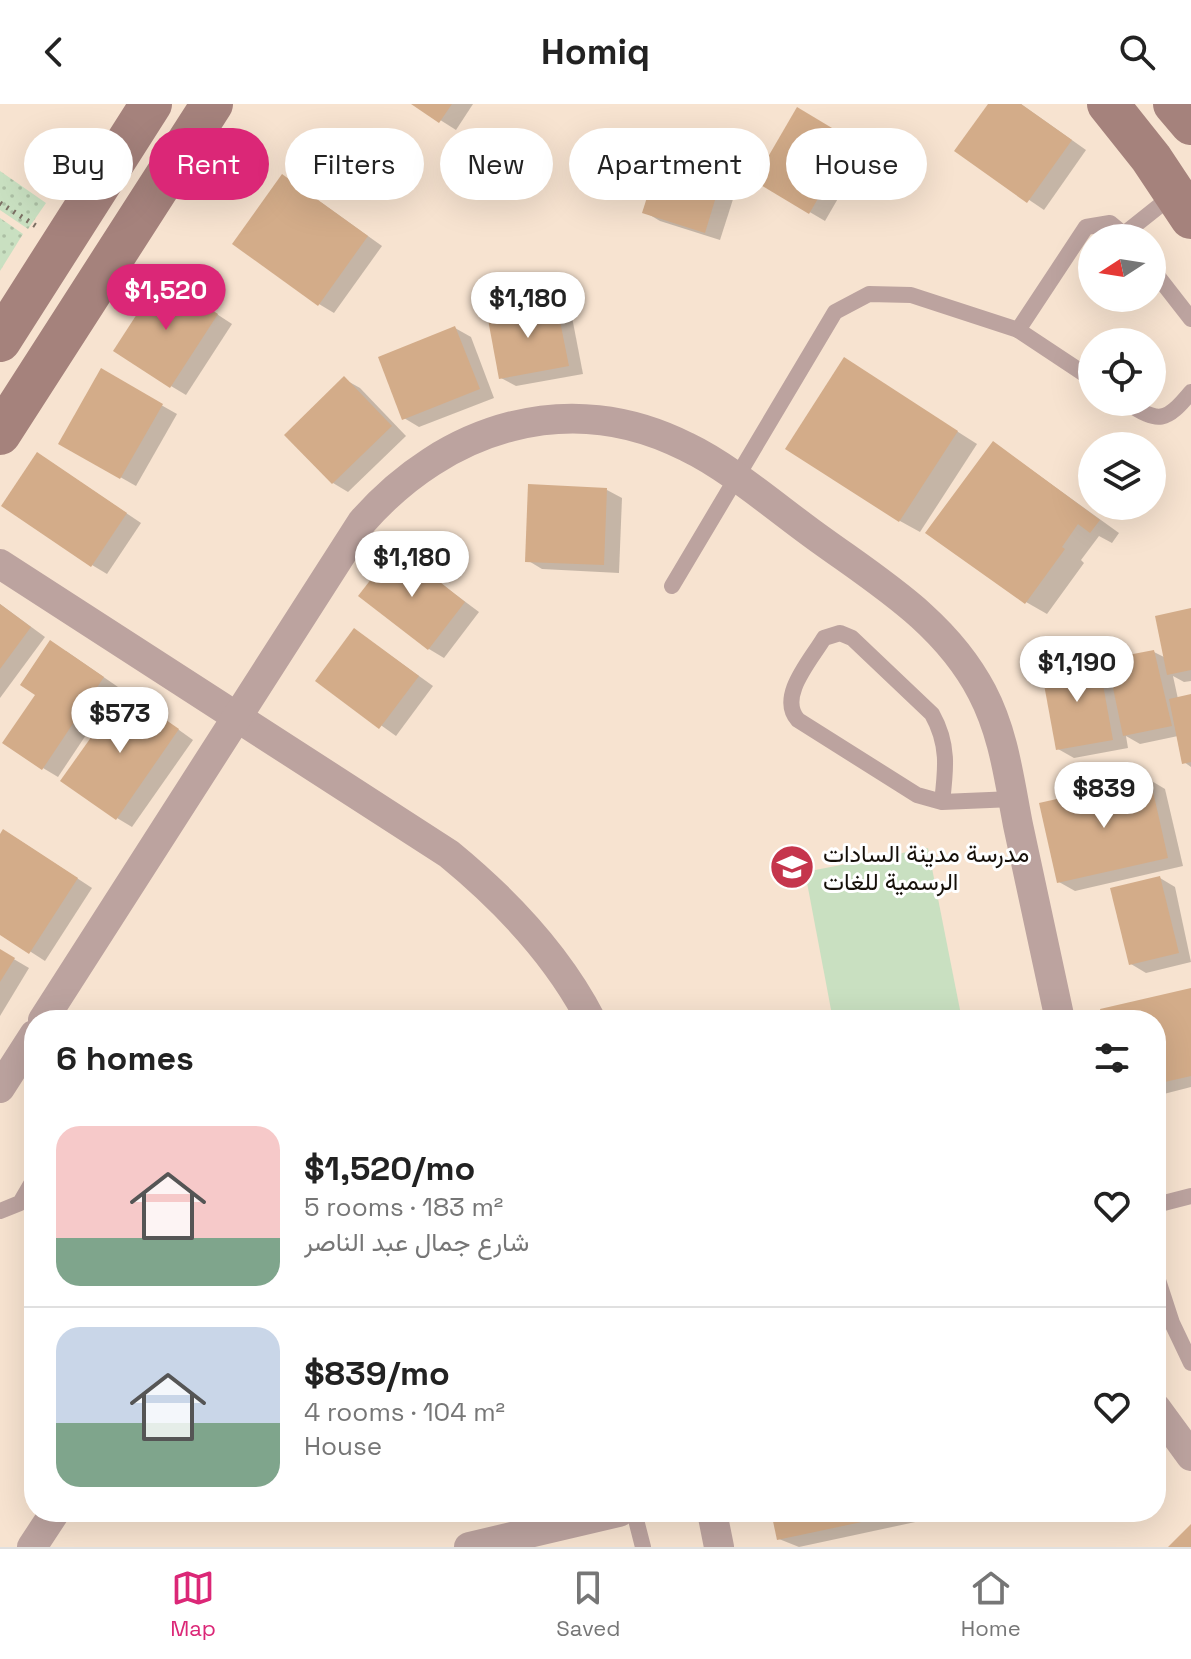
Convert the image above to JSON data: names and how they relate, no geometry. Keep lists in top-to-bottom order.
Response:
{
  "places": {
    "school or university": ["مدرسة مدينة السادات الرسمية للغات"]
  },
  "north": "left",
  "page": {
    "header": "Homiq",
    "chip": [
      "Buy",
      "Rent",
      "Filters",
      "New",
      "Apartment",
      "House"
    ],
    "price": [
      "$1,520",
      "$1,180",
      "$1,180",
      "$1,190",
      "$573",
      "$839"
    ],
    "heading": "6 homes",
    "list": [
      {
        "name": "$1,520/mo",
        "note": "5 rooms · 183 m² · شارع جمال عبد الناصر"
      },
      {
        "name": "$839/mo",
        "note": "4 rooms · 104 m² · House"
      }
    ],
    "tabs": ["Map", "Saved", "Home"]
  }
}
